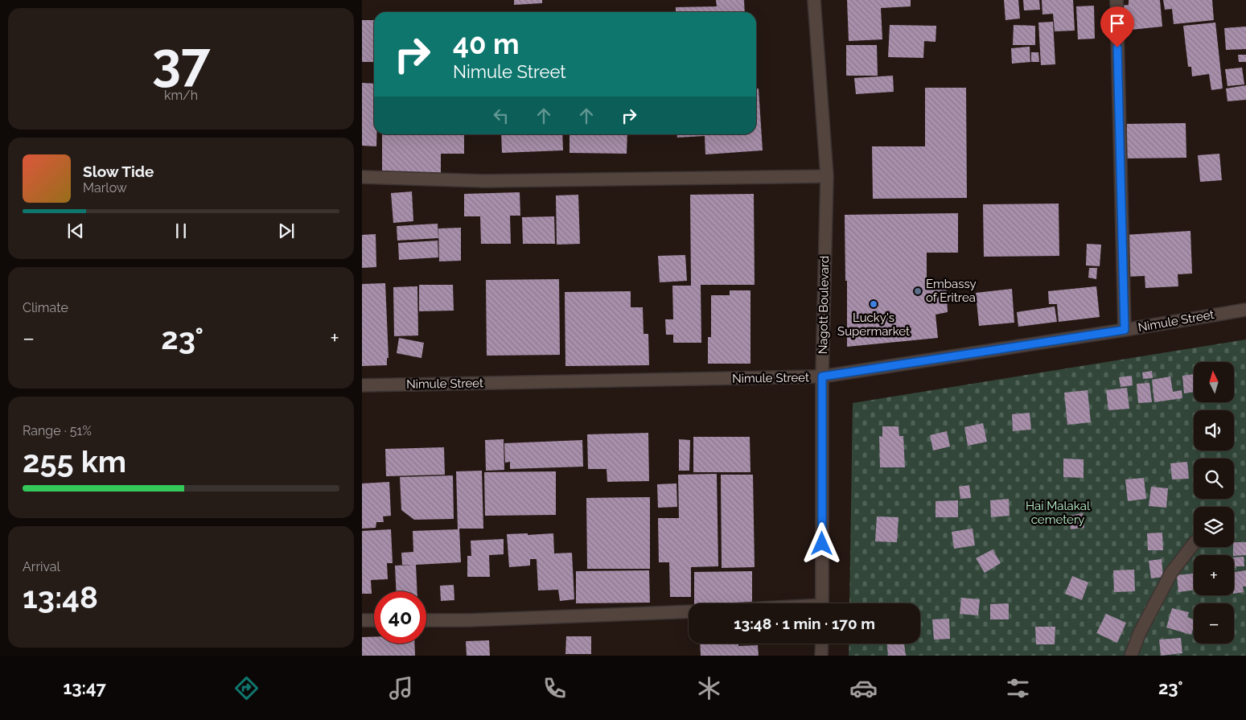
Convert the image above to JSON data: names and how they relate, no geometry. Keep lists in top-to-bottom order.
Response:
{
  "streets": {
    "street": ["Nagott Boulevard", "Nimule Street"]
  },
  "crossings": [
    ["Nagott Boulevard", "Nimule Street"]
  ],
  "parks": ["Hai Malakal cemetery"],
  "places": ["Embassy of Eritrea", "Lucky's Supermarket"],
  "north": "top",
  "page": {
    "tile": [
      ["37", "km/h"],
      "Climate",
      ["Range · 51%", "255 km"],
      ["Arrival", "13:48"]
    ],
    "turn": ["40 m", "Nimule Street"],
    "song": ["Slow Tide", "Marlow"],
    "heat": ["−", "23°", "+"],
    "map_buttons": ["+", "−"],
    "limit": "40",
    "trip": "13:48 · 1 min · 170 m",
    "tabs": ["13:47", "23°"]
  }
}
